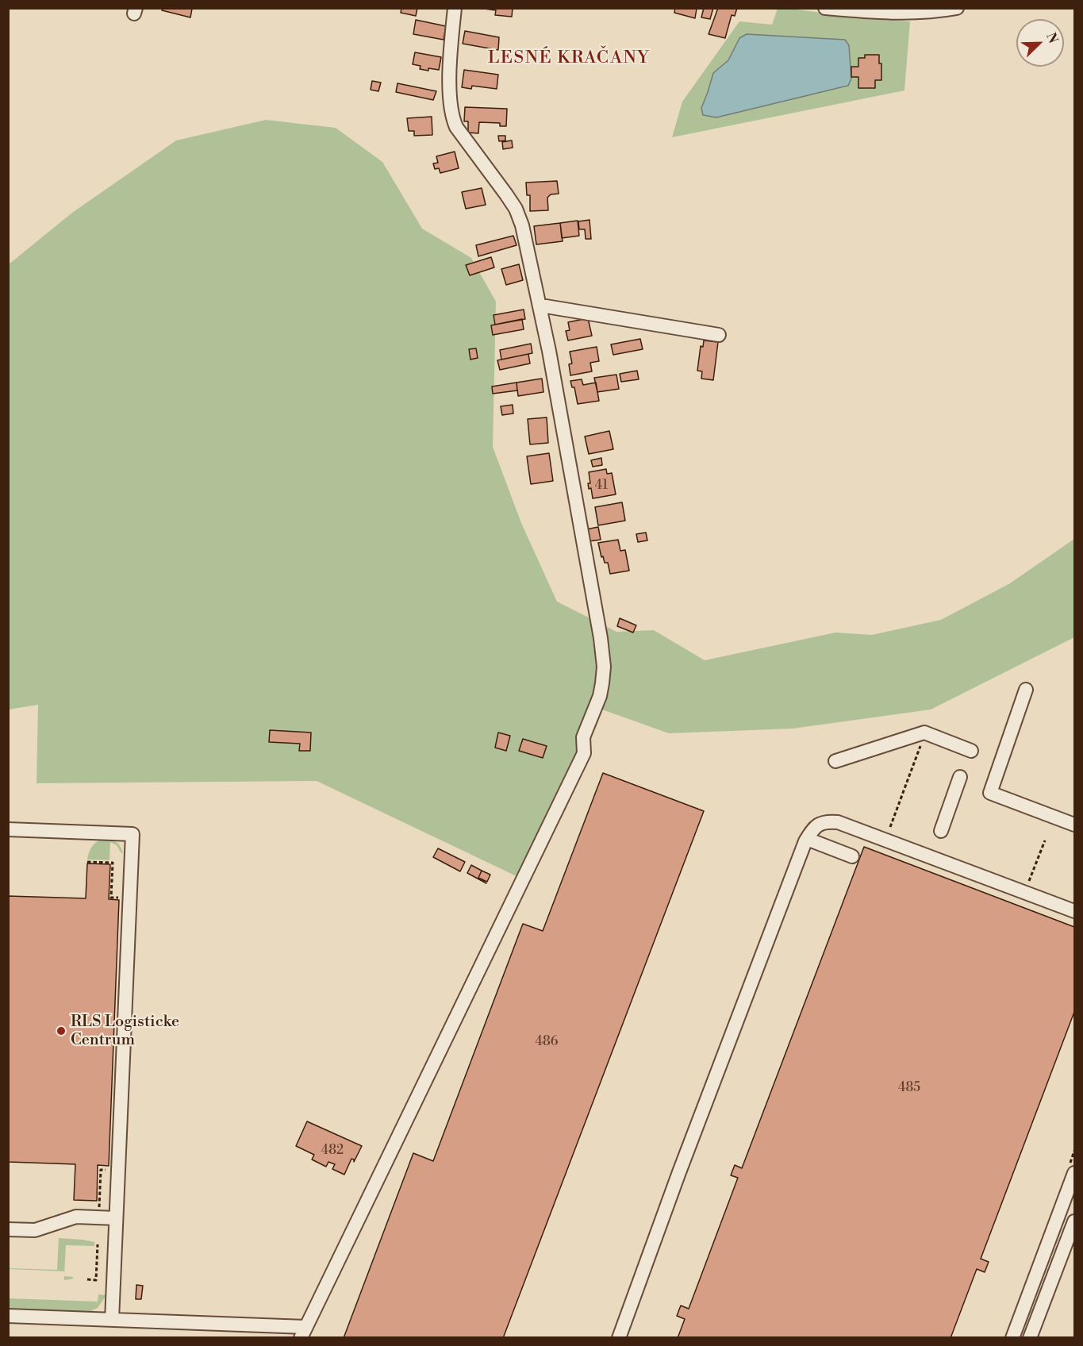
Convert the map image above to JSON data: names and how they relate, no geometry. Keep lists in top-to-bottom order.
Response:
{
  "districts": ["LESNÉ KRAČANY"],
  "places": ["RLS Logisticke Centrum"],
  "house_numbers": [
    "41",
    "486",
    "485",
    "482"
  ],
  "north": "top right"
}
